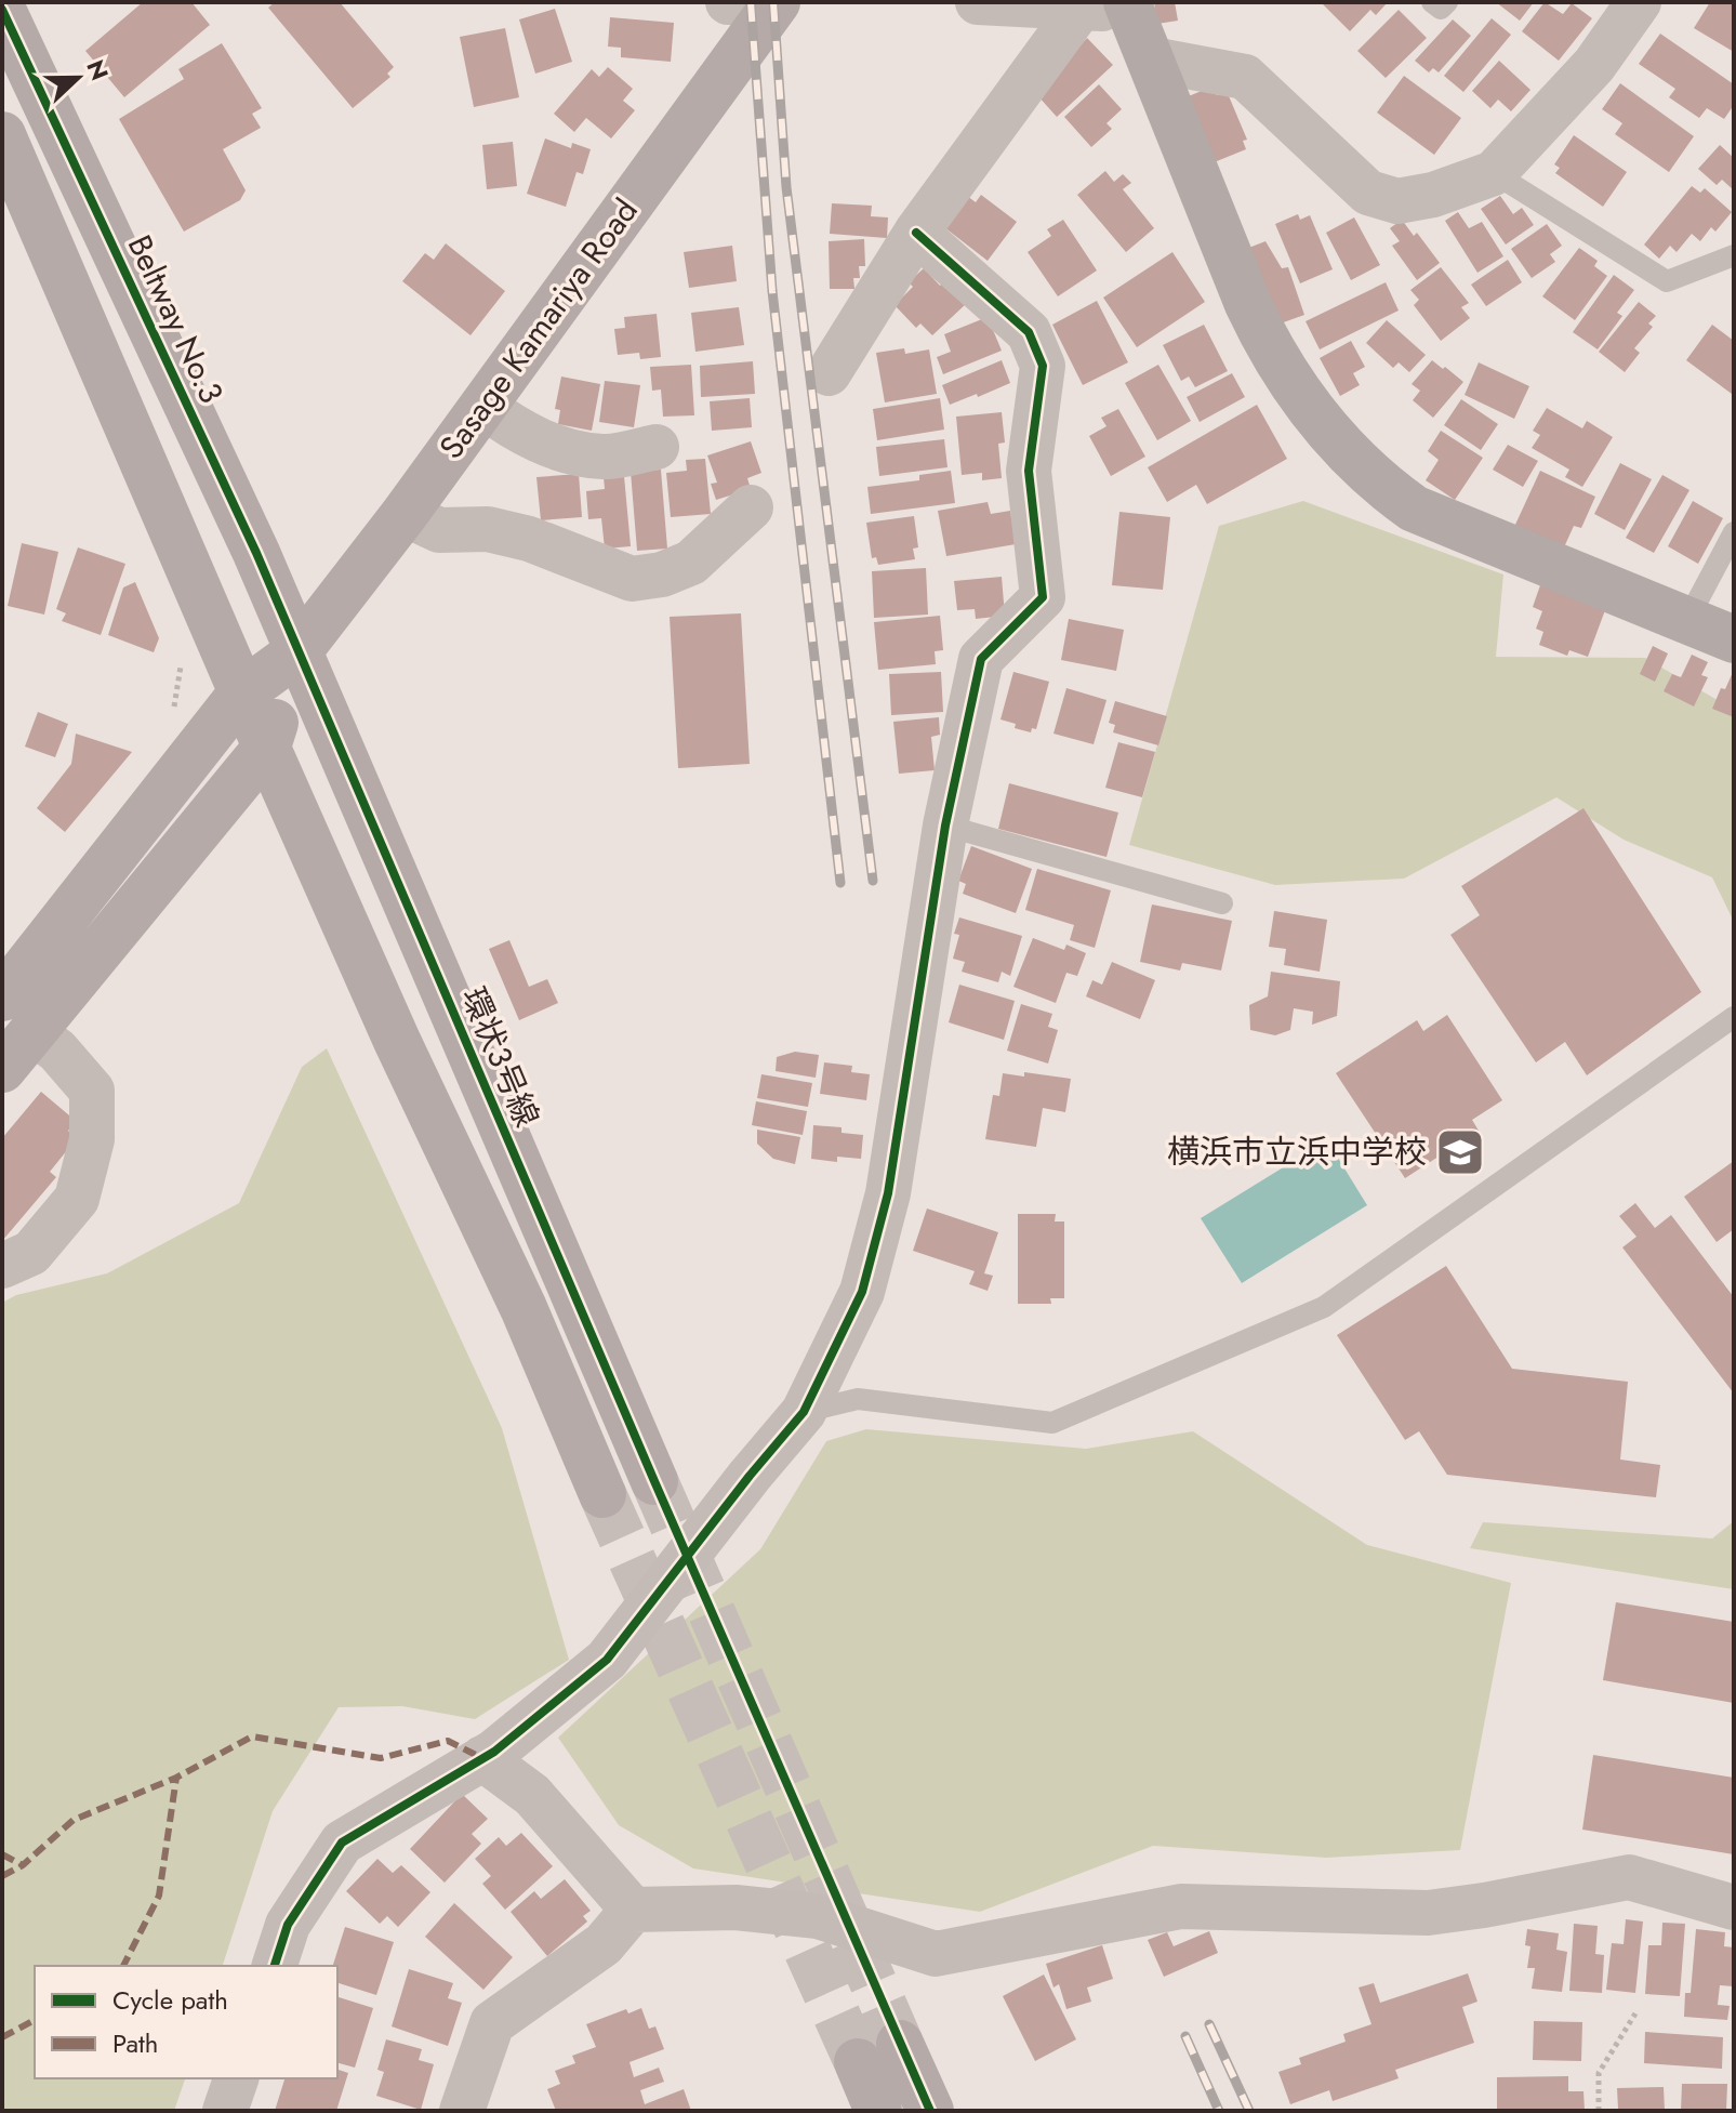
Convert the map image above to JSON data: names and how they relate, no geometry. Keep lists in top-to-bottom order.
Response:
{
  "streets": {
    "street": ["Beltway No.3", "Sasage Kamariya Road", "環状3号線"]
  },
  "crossings": [
    ["Beltway No.3", "Sasage Kamariya Road"],
    ["Beltway No.3", "環状3号線"],
    ["Sasage Kamariya Road", "環状3号線"]
  ],
  "places": {
    "school or university": ["横浜市立浜中学校"]
  },
  "legend": ["Cycle path", "Path"],
  "north": "right"
}
